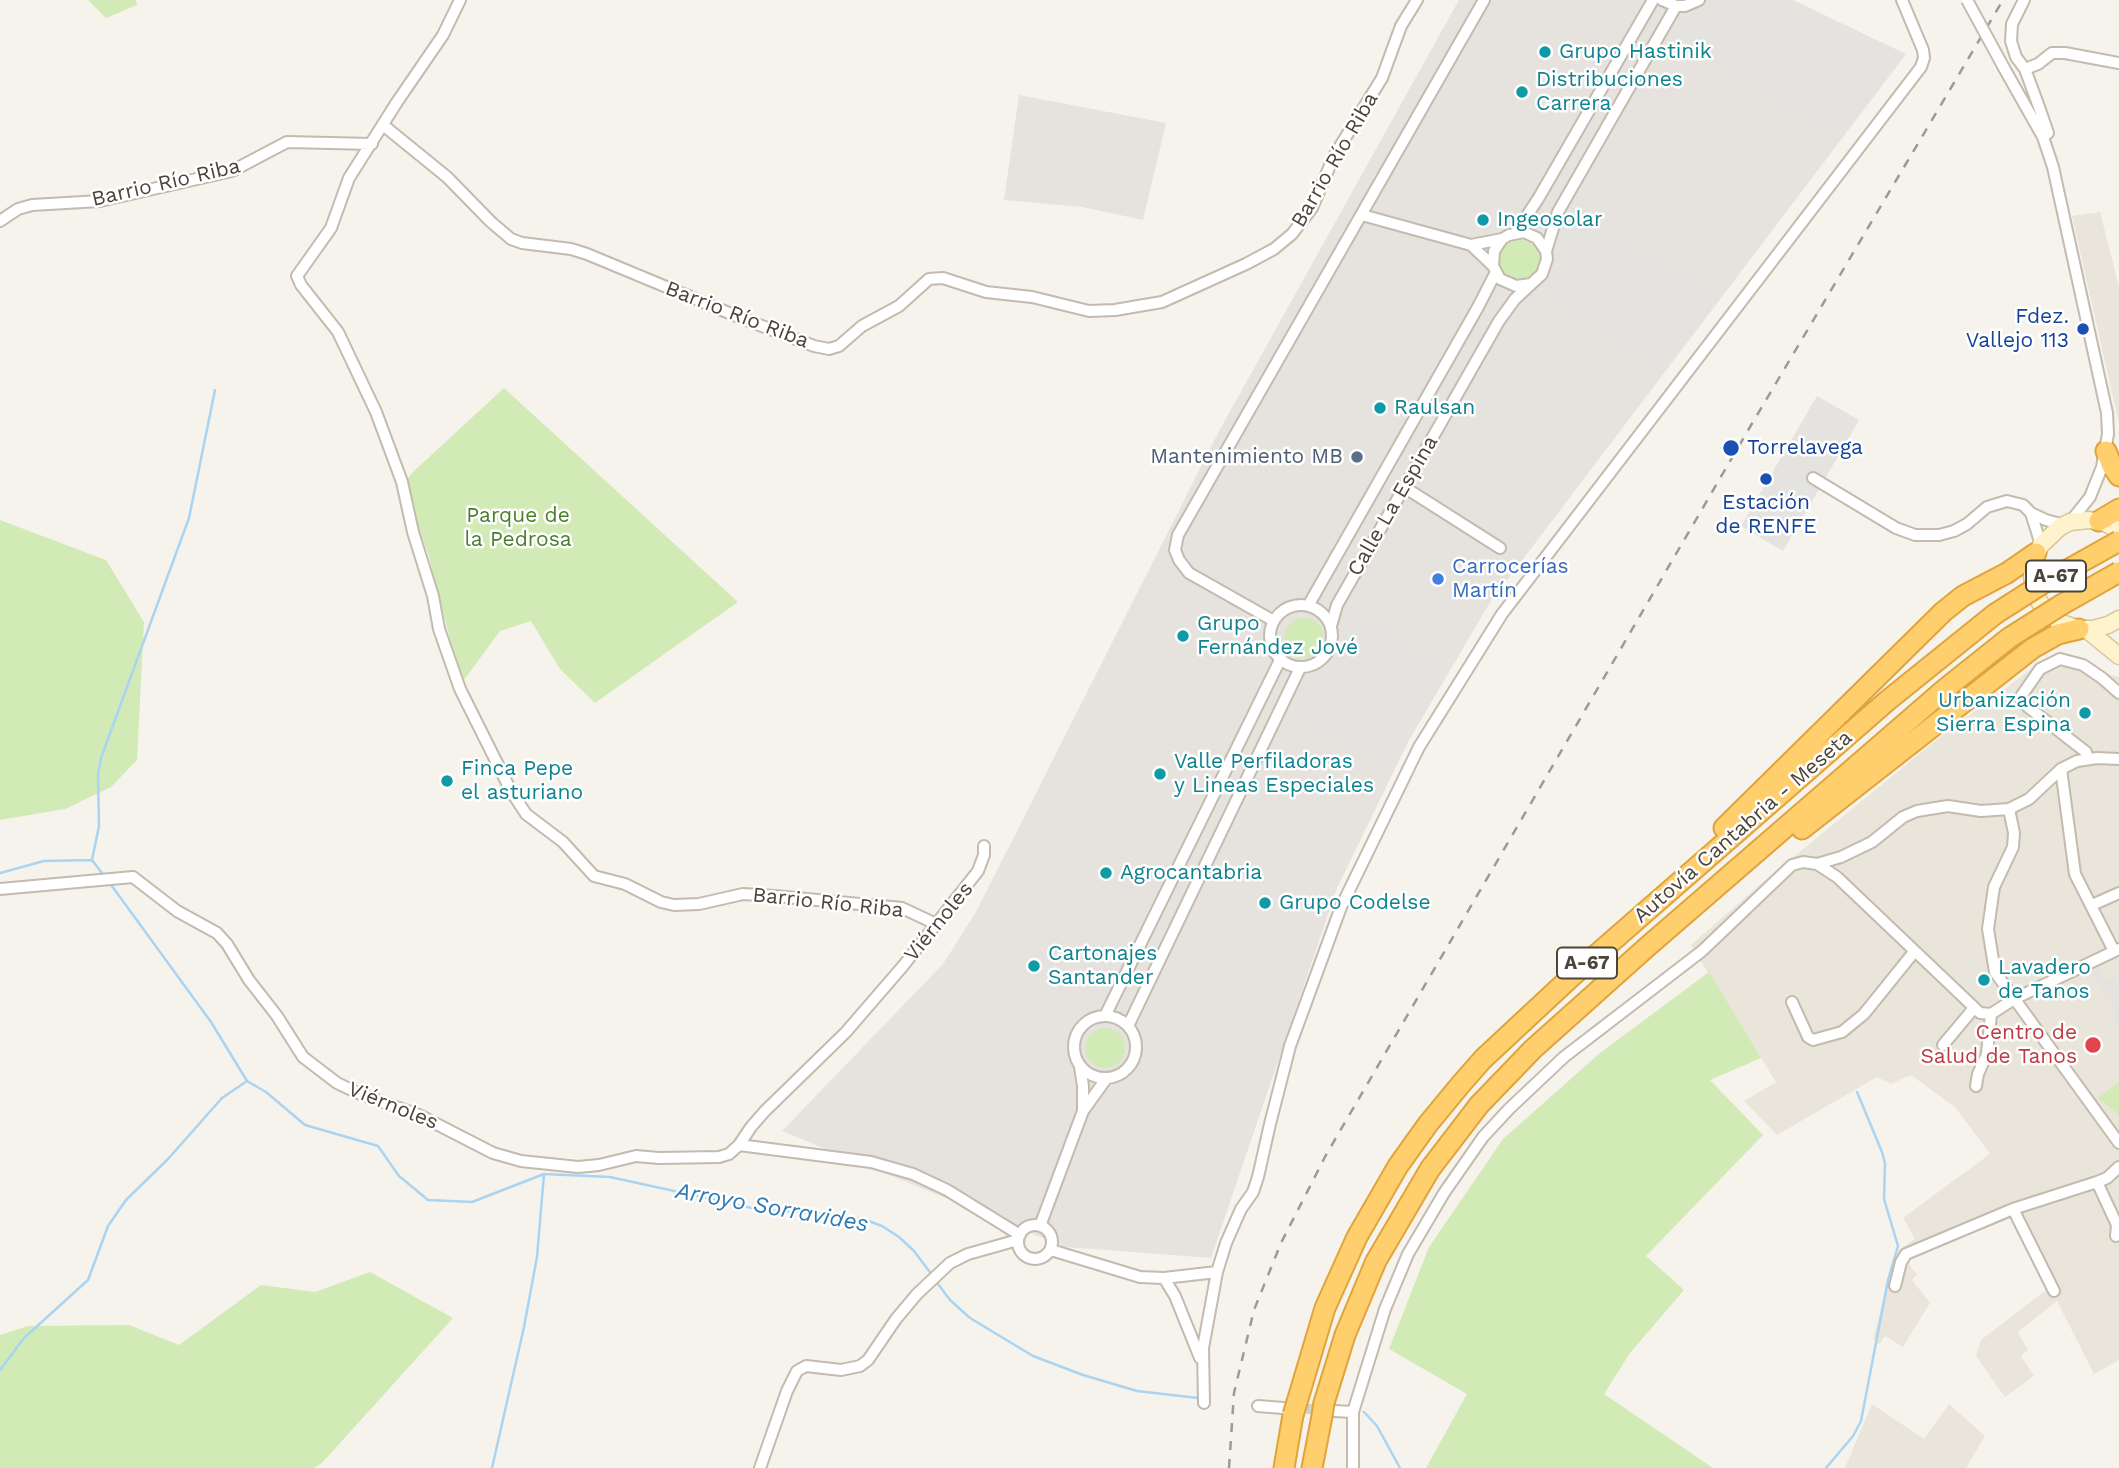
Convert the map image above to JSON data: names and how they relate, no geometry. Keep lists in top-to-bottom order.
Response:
{
  "streets": {
    "highway": ["A-67", "Autovía Cantabria - Meseta"],
    "street": ["Barrio Río Riba", "Calle La Espina", "Viérnoles"]
  },
  "crossings": [
    ["Barrio Río Riba", "Viérnoles"]
  ],
  "water": ["Arroyo Sorravides"],
  "parks": ["Parque de la Pedrosa"],
  "places": [
    "Grupo Hastinik",
    "Distribuciones Carrera",
    "Ingeosolar",
    "Fdez. Vallejo 113",
    "Raulsan",
    "Torrelavega",
    "Mantenimiento MB",
    "Estación de RENFE",
    "Carrocerías Martín",
    "Grupo Fernández Jové",
    "Urbanización Sierra Espina",
    "Valle Perfiladoras y Lineas Especiales",
    "Finca Pepe el asturiano",
    "Agrocantabria",
    "Grupo Codelse",
    "Cartonajes Santander",
    "Lavadero de Tanos",
    "Centro de Salud de Tanos"
  ]
}
